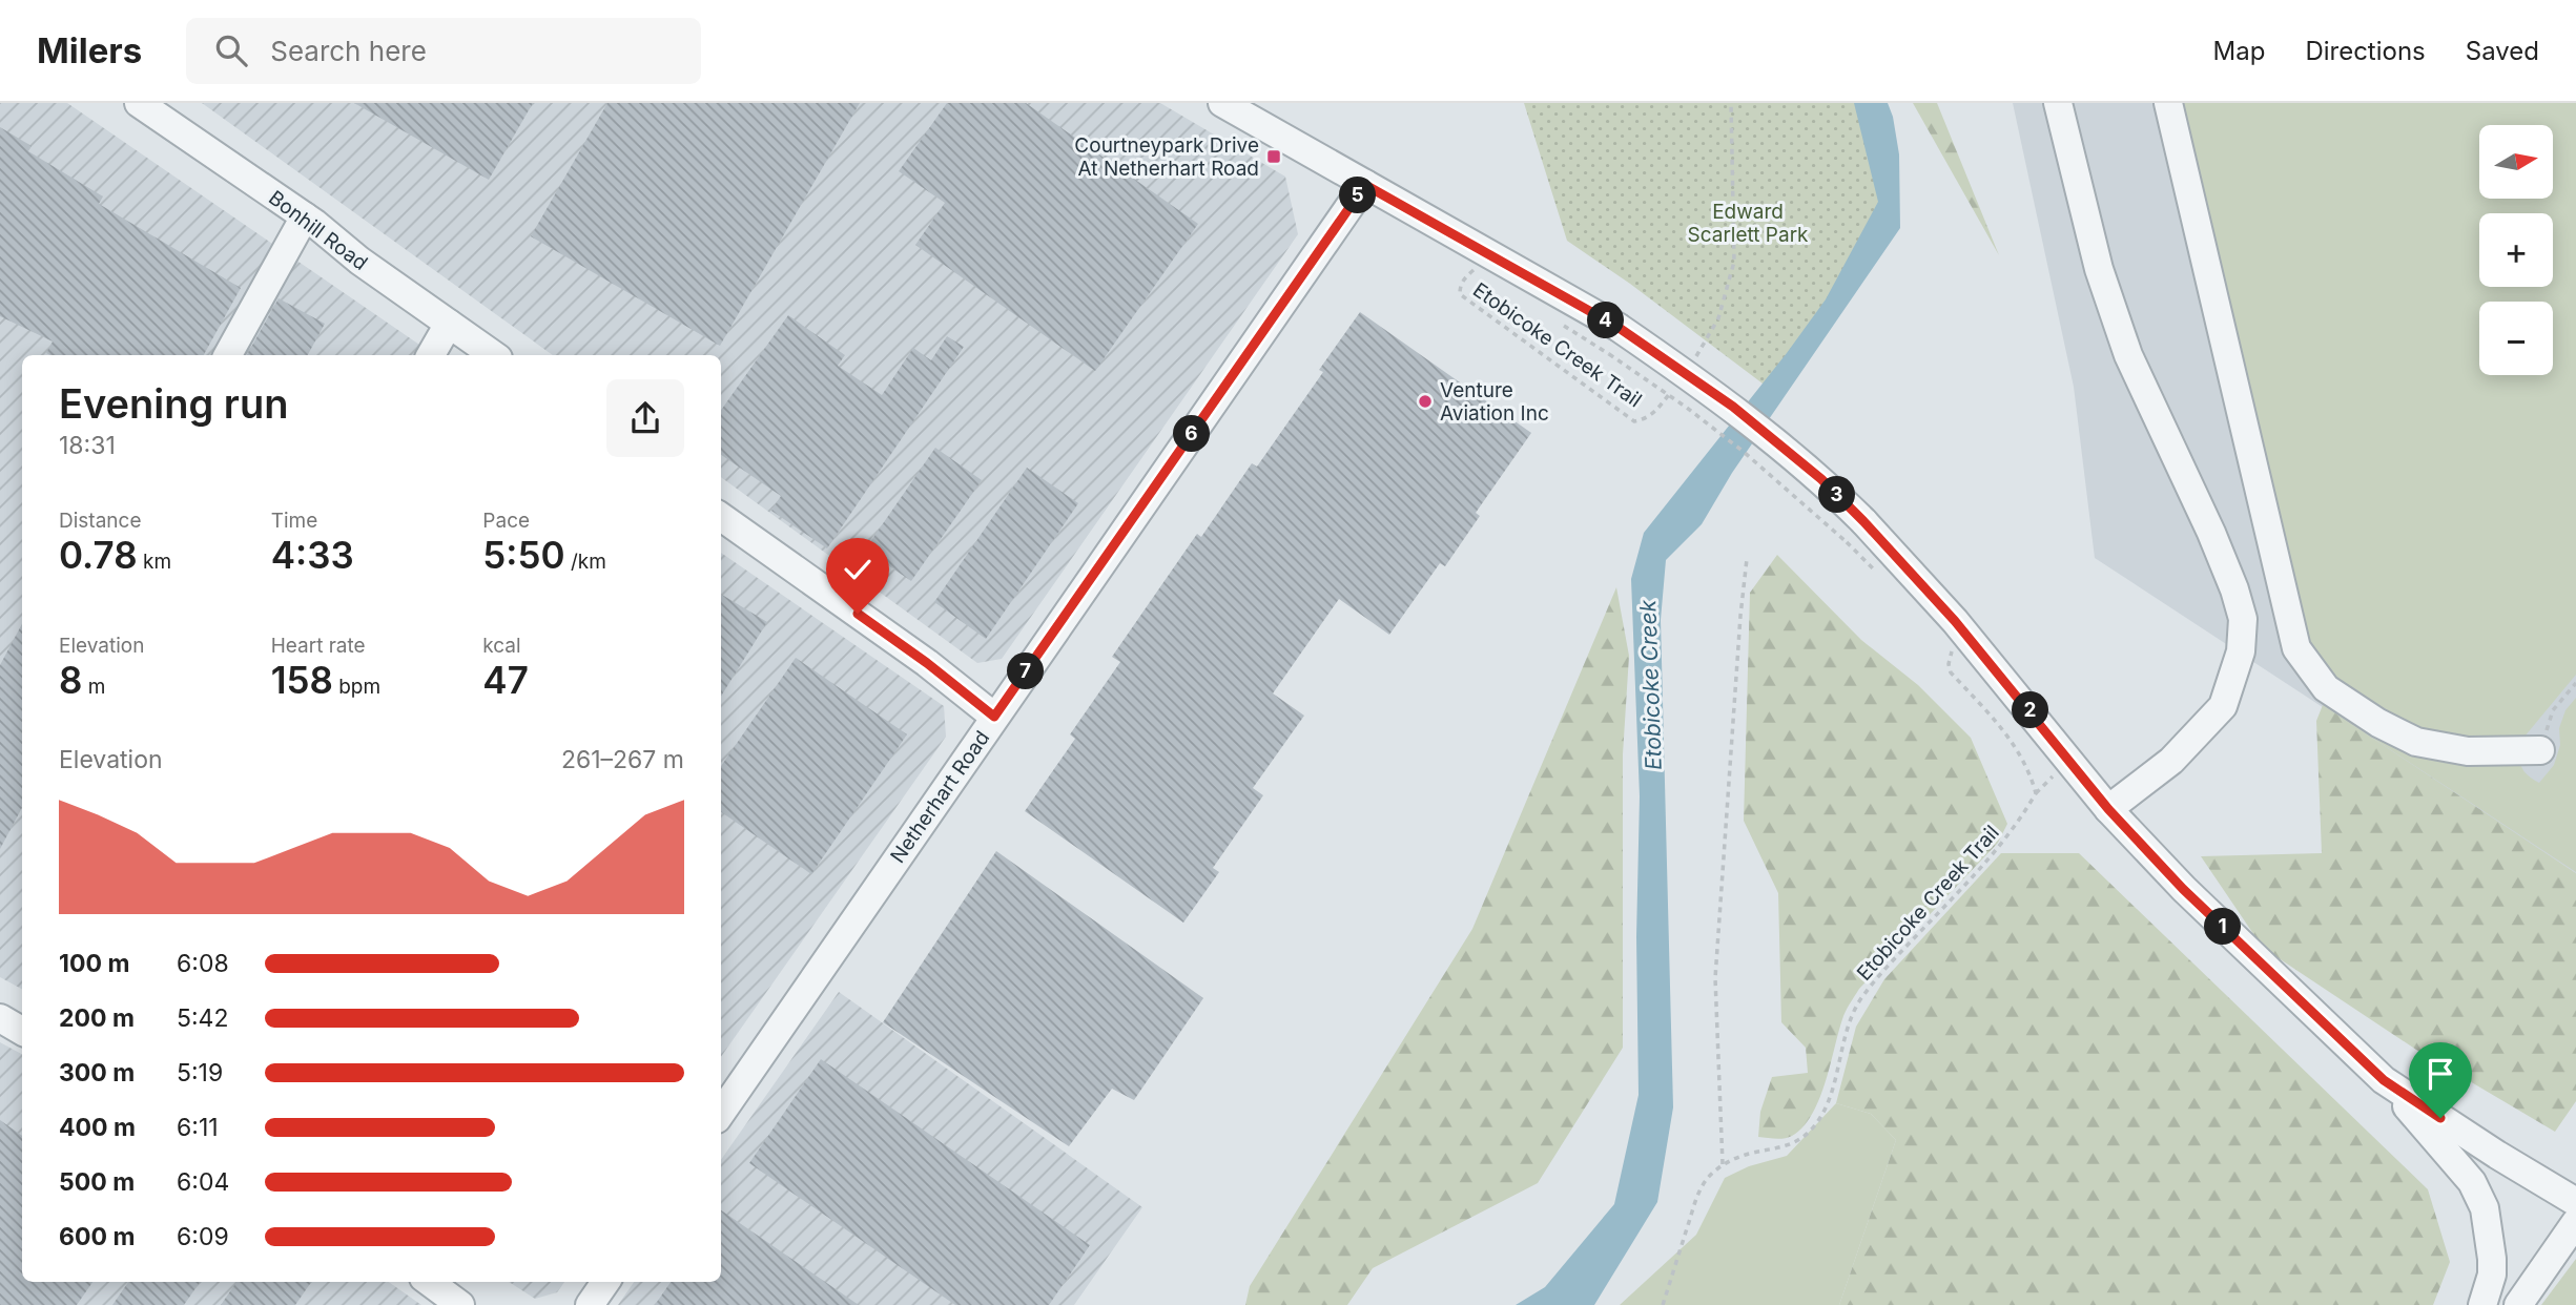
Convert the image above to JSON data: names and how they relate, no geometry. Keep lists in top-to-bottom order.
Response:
{
  "streets": {
    "street": ["Bonhill Road", "Netherhart Road"],
    "path": ["Etobicoke Creek Trail"]
  },
  "water": ["Etobicoke Creek"],
  "parks": ["Edward Scarlett Park"],
  "places": {
    "transit": ["Courtneypark Drive At Netherhart Road"],
    "other": ["Venture Aviation Inc"]
  },
  "north": "right",
  "page": {
    "header": "Milers",
    "search": "Search here",
    "nav": ["Map", "Directions", "Saved"],
    "map_buttons": ["+", "−"],
    "pins": [
      "5",
      "4",
      "6",
      "3",
      "7",
      "2",
      "1"
    ],
    "heading": ["Evening run", "18:31"],
    "stats": [
      ["Distance", "0.78 km"],
      ["Time", "4:33"],
      ["Pace", "5:50 /km"],
      ["Elevation", "8 m"],
      ["Heart rate", "158 bpm"],
      ["kcal", "47"]
    ],
    "chart": ["Elevation", "261–267 m"],
    "list": [
      {
        "name": "100 m",
        "note": "6:08"
      },
      {
        "name": "200 m",
        "note": "5:42"
      },
      {
        "name": "300 m",
        "note": "5:19"
      },
      {
        "name": "400 m",
        "note": "6:11"
      },
      {
        "name": "500 m",
        "note": "6:04"
      },
      {
        "name": "600 m",
        "note": "6:09"
      }
    ]
  }
}
